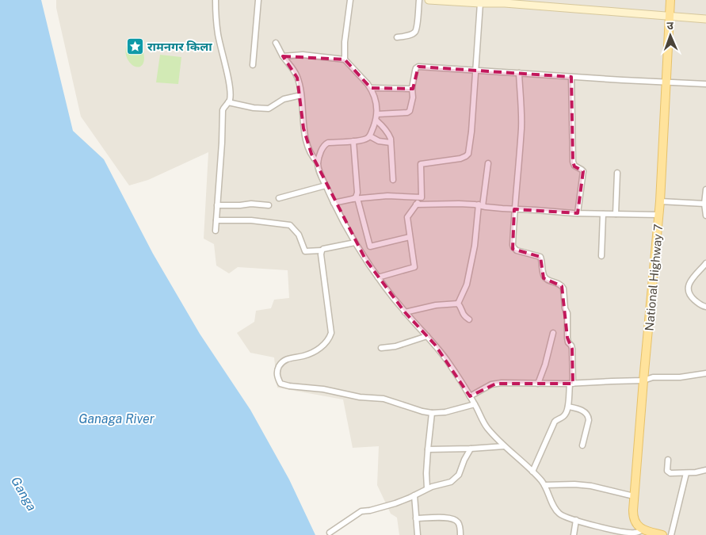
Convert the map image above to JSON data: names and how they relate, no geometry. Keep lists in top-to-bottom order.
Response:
{
  "streets": {
    "main road": ["National Highway 7"]
  },
  "water": ["Ganaga River", "Ganga"],
  "places": {
    "place": ["रामनगर किला"]
  },
  "north": "top"
}
